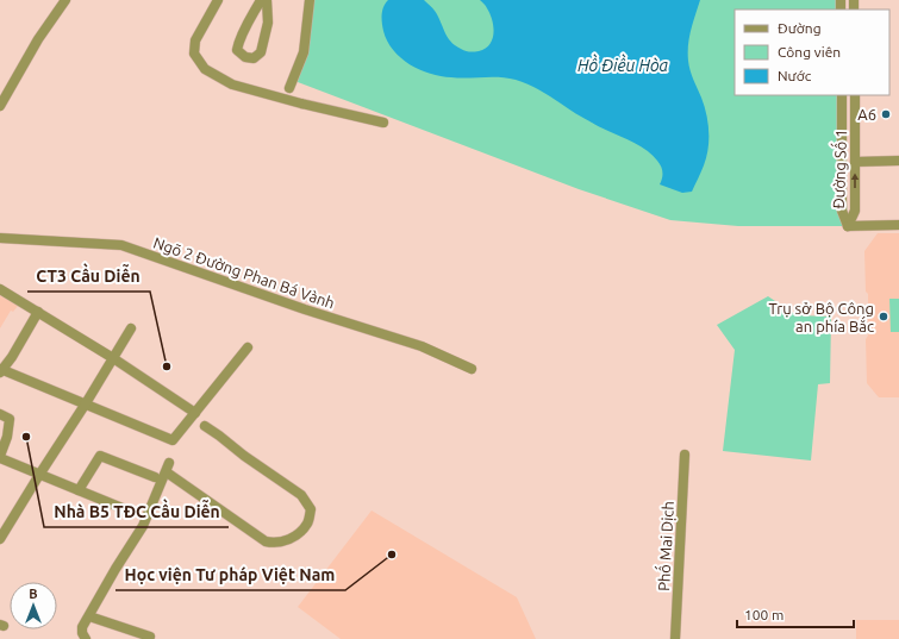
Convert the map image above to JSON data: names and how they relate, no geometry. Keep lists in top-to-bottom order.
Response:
{
  "streets": {
    "street": ["Đường Số 1", "Ngõ 2 Đường Phan Bá Vành", "Phố Mai Dịch"]
  },
  "water": ["Hồ Điều Hòa"],
  "places": [
    "A6",
    "Trụ sở Bộ Công an phía Bắc",
    "CT3 Cầu Diễn",
    "Nhà B5 TĐC Cầu Diễn",
    "Học viện Tư pháp Việt Nam"
  ],
  "legend": ["Đường", "Công viên", "Nước"],
  "scale_bar": "100 m",
  "north": "top"
}
